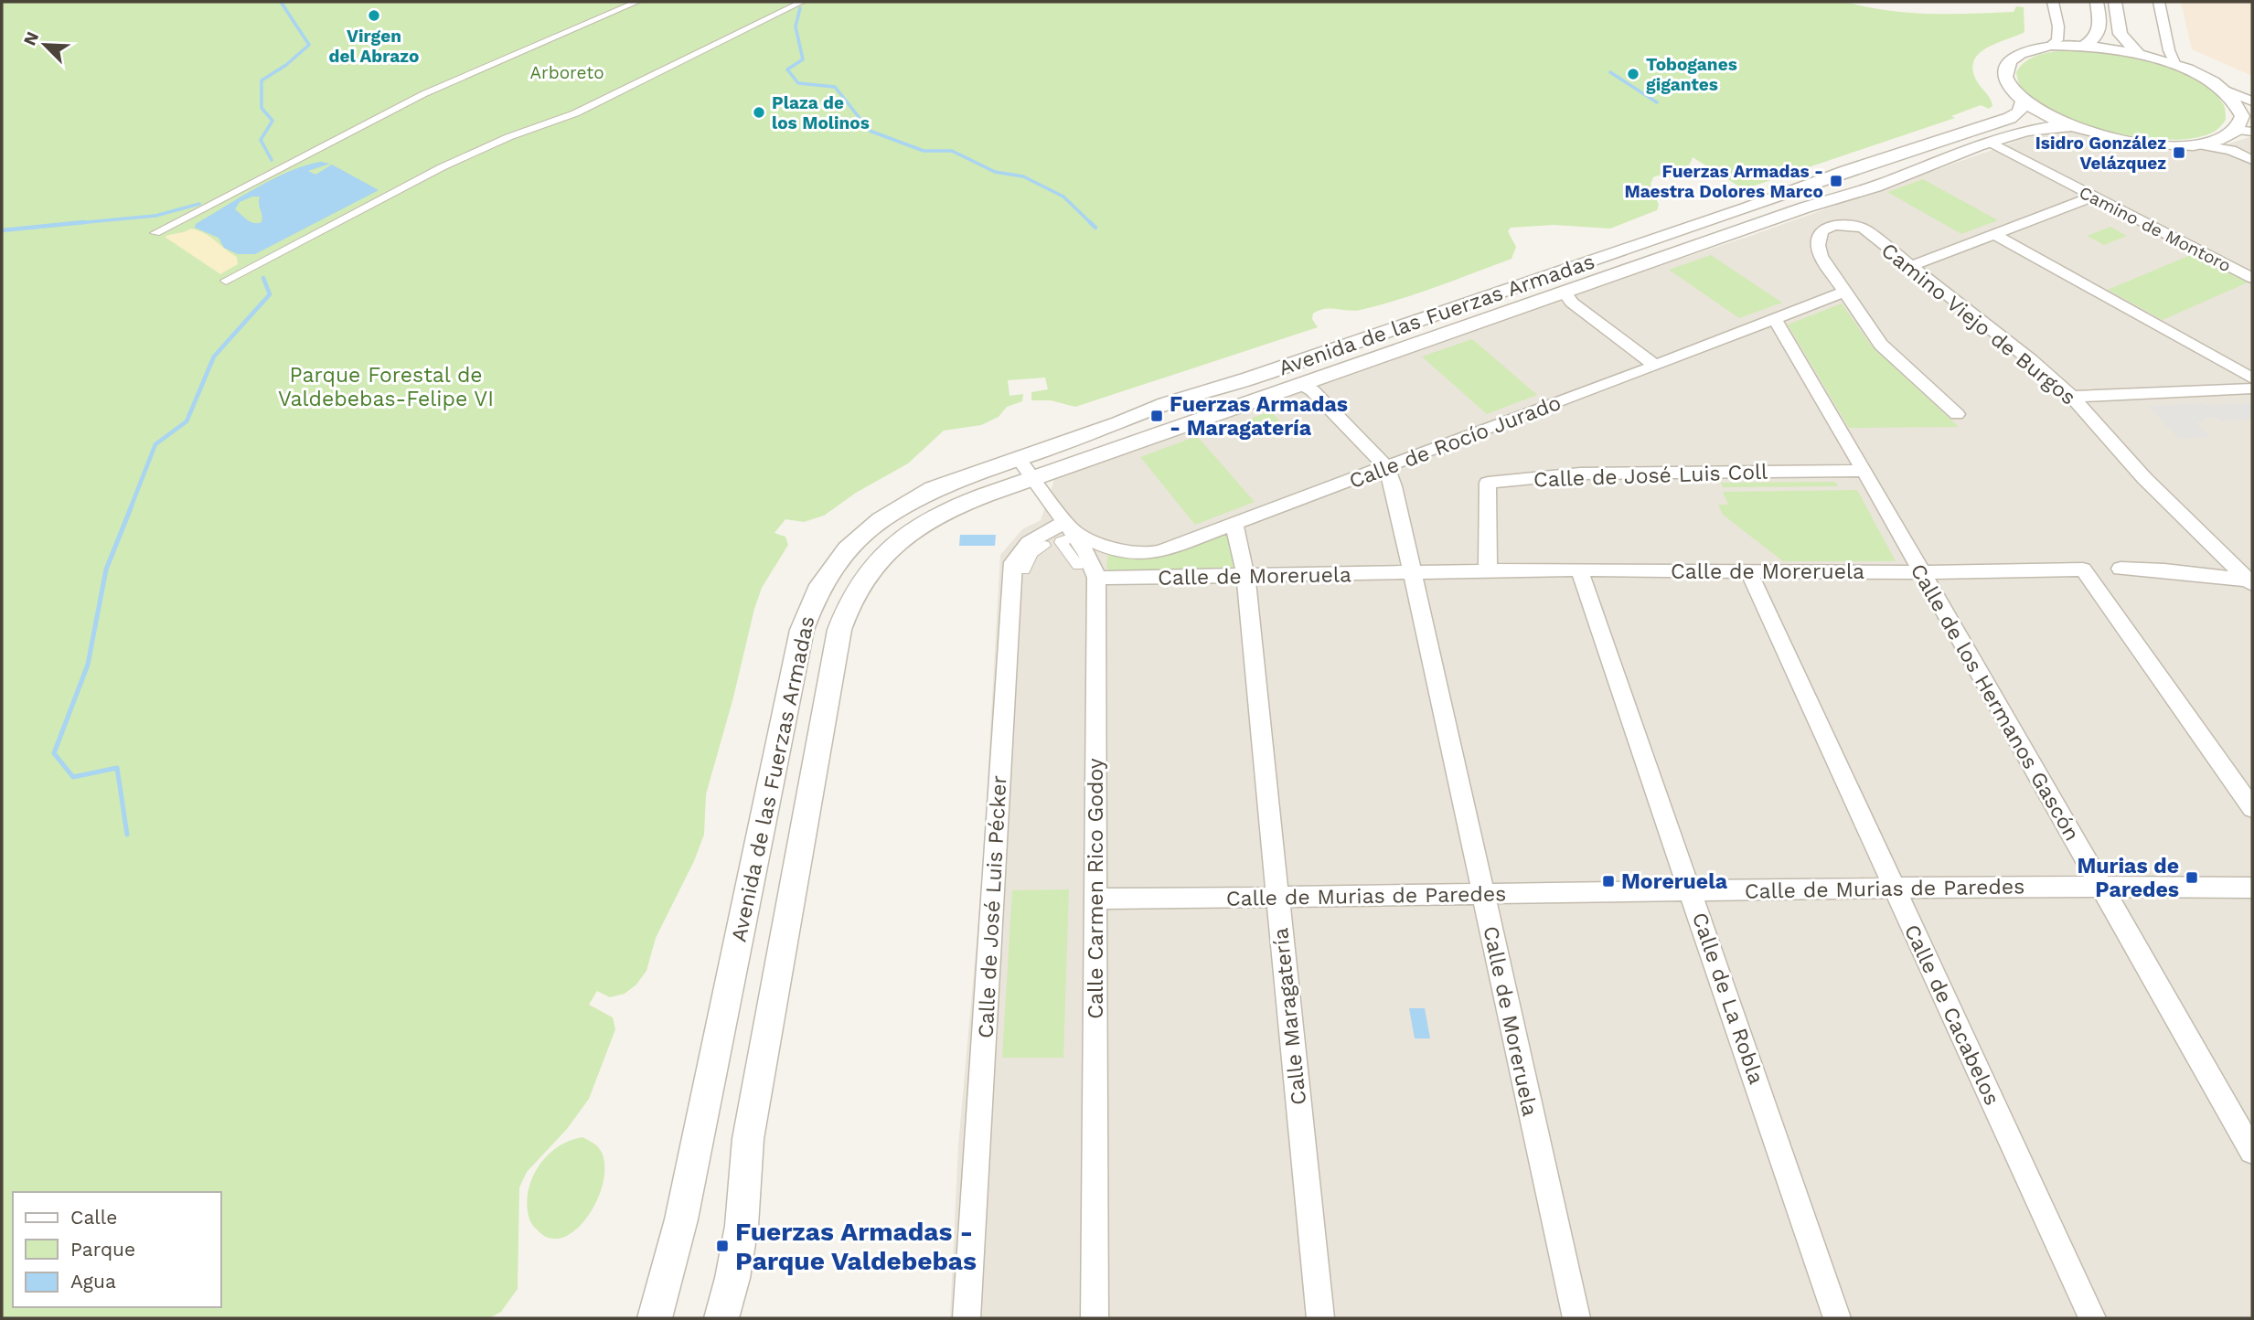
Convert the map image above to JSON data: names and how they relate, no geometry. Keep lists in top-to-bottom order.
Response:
{
  "streets": {
    "street": [
      "Camino de Montoro",
      "Avenida de las Fuerzas Armadas",
      "Camino Viejo de Burgos",
      "Calle de Rocío Jurado",
      "Calle de José Luis Coll",
      "Calle de Moreruela",
      "Calle de los Hermanos Gascón",
      "Calle Carmen Rico Godoy",
      "Calle de Murias de Paredes",
      "Calle de José Luis Pécker",
      "Calle de La Robla",
      "Calle de Cacabelos",
      "Calle Maragatería"
    ]
  },
  "crossings": [
    ["Camino de Montoro", "Avenida de las Fuerzas Armadas"],
    ["Avenida de las Fuerzas Armadas", "Calle Carmen Rico Godoy"],
    ["Camino Viejo de Burgos", "Calle de Rocío Jurado"],
    ["Calle de Rocío Jurado", "Calle de los Hermanos Gascón"],
    ["Calle de Rocío Jurado", "Calle Carmen Rico Godoy"],
    ["Calle de Rocío Jurado", "Calle de José Luis Pécker"],
    ["Calle de Rocío Jurado", "Calle Maragatería"],
    ["Calle de José Luis Coll", "Calle de Moreruela"],
    ["Calle de José Luis Coll", "Calle de los Hermanos Gascón"],
    ["Calle de Moreruela", "Calle de los Hermanos Gascón"],
    ["Calle de Moreruela", "Calle Carmen Rico Godoy"],
    ["Calle de Moreruela", "Calle de Murias de Paredes"],
    ["Calle de Moreruela", "Calle de La Robla"],
    ["Calle de Moreruela", "Calle de Cacabelos"],
    ["Calle de Moreruela", "Calle Maragatería"],
    ["Calle de los Hermanos Gascón", "Calle de Murias de Paredes"],
    ["Calle Carmen Rico Godoy", "Calle de Murias de Paredes"],
    ["Calle Carmen Rico Godoy", "Calle de José Luis Pécker"],
    ["Calle de Murias de Paredes", "Calle de La Robla"],
    ["Calle de Murias de Paredes", "Calle de Cacabelos"],
    ["Calle de Murias de Paredes", "Calle Maragatería"]
  ],
  "parks": ["Arboreto", "Parque Forestal de Valdebebas-Felipe VI"],
  "places": {
    "other": ["Virgen del Abrazo", "Toboganes gigantes", "Plaza de los Molinos"],
    "transit": [
      "Isidro González Velázquez",
      "Fuerzas Armadas - Maestra Dolores Marco",
      "Fuerzas Armadas - Maragatería",
      "Murias de Paredes",
      "Moreruela",
      "Fuerzas Armadas - Parque Valdebebas"
    ]
  },
  "legend": ["Calle", "Parque", "Agua"],
  "north": "top left"
}
